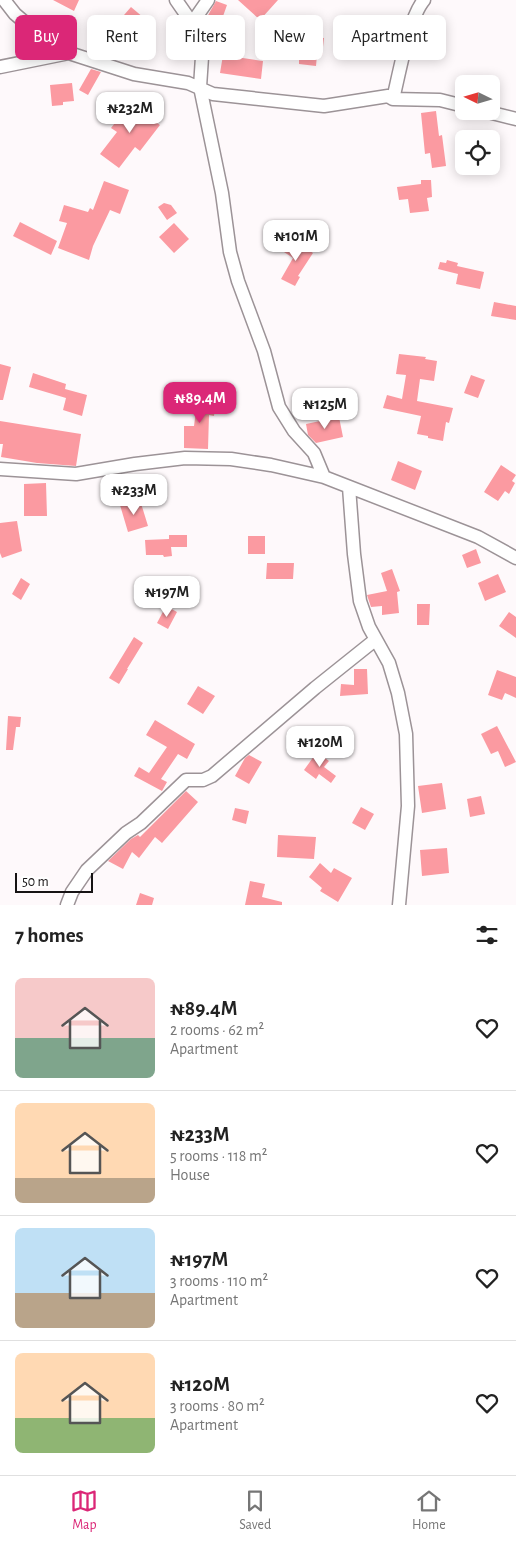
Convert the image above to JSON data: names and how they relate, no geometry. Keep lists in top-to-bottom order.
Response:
{
  "scale_bar": "50 m",
  "north": "left",
  "page": {
    "chip": [
      "Buy",
      "Rent",
      "Filters",
      "New",
      "Apartment"
    ],
    "price": [
      "₦232M",
      "₦101M",
      "₦89.4M",
      "₦125M",
      "₦233M",
      "₦197M",
      "₦120M"
    ],
    "scale": "50 m",
    "heading": "7 homes",
    "list": [
      {
        "name": "₦89.4M",
        "note": "2 rooms · 62 m² · Apartment"
      },
      {
        "name": "₦233M",
        "note": "5 rooms · 118 m² · House"
      },
      {
        "name": "₦197M",
        "note": "3 rooms · 110 m² · Apartment"
      },
      {
        "name": "₦120M",
        "note": "3 rooms · 80 m² · Apartment"
      }
    ],
    "tabs": ["Map", "Saved", "Home"]
  }
}
